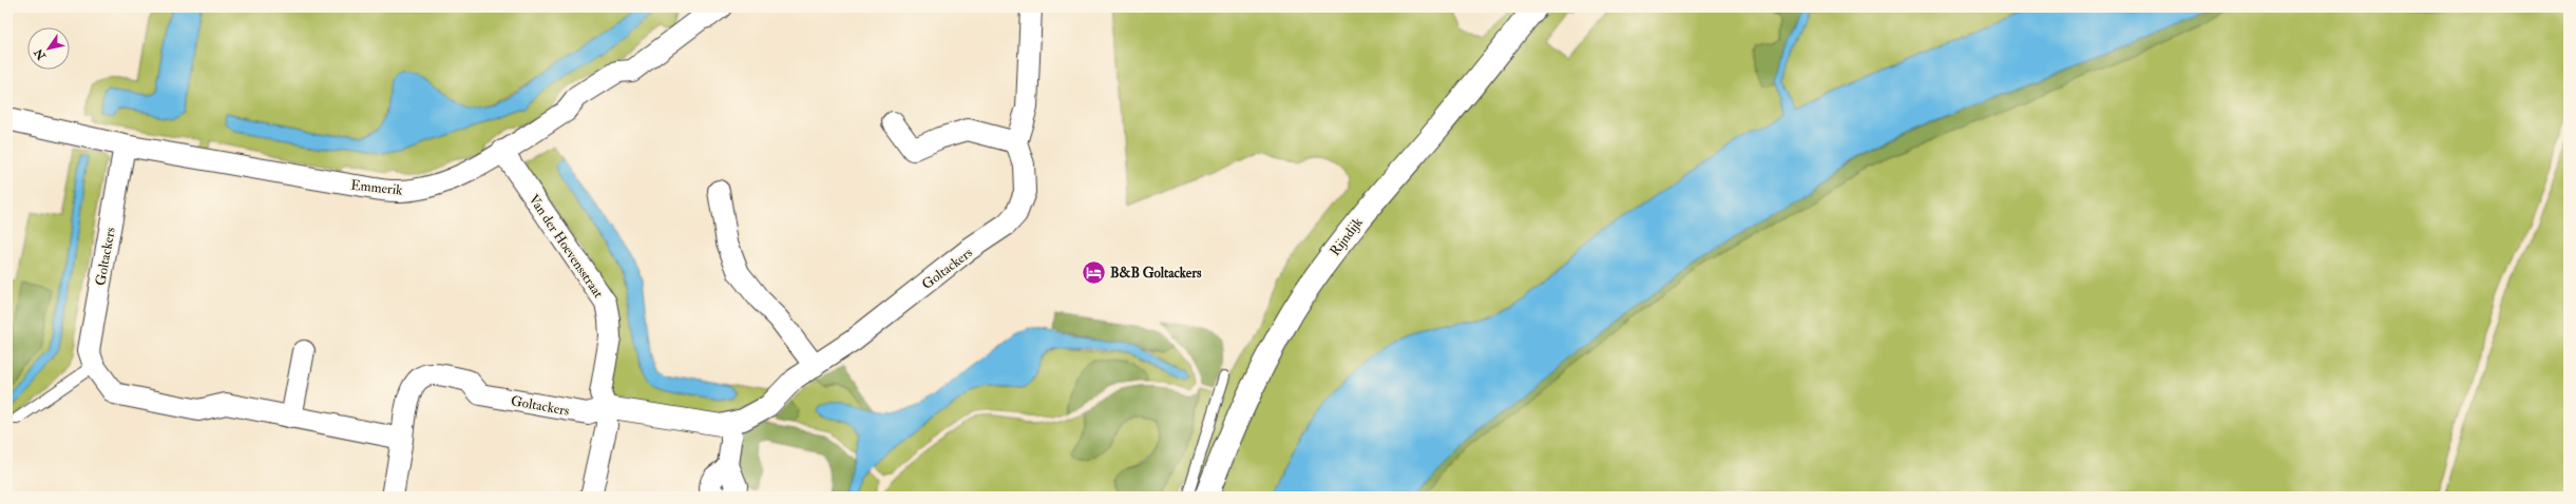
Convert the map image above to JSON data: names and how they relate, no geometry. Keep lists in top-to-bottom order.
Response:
{
  "streets": {
    "street": [
      "Emmerik",
      "Rijndijk",
      "Van der Hoevensstraat",
      "Goltackers"
    ]
  },
  "crossings": [
    ["Emmerik", "Van der Hoevensstraat"],
    ["Emmerik", "Goltackers"],
    ["Van der Hoevensstraat", "Goltackers"]
  ],
  "places": {
    "hotel": ["B&B Goltackers"]
  },
  "north": "bottom left"
}
